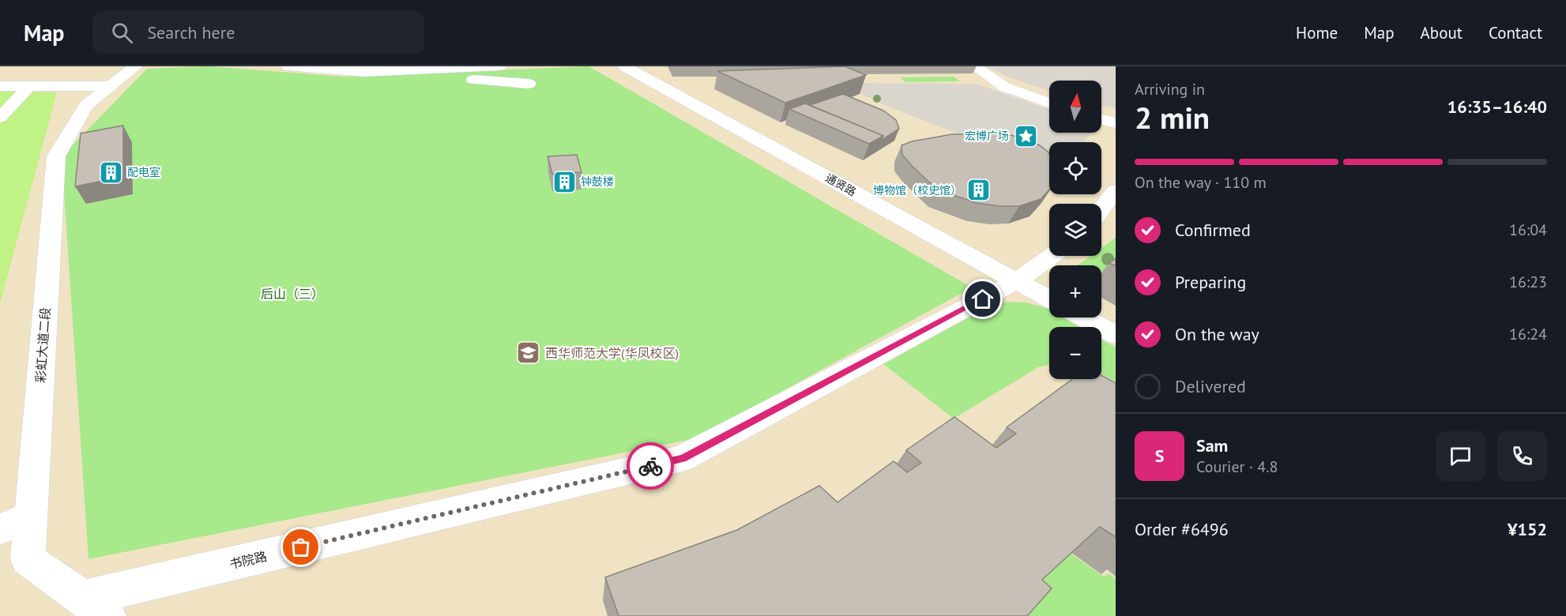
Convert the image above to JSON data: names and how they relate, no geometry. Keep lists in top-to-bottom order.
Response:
{
  "streets": {
    "street": ["通贤路", "彩虹大道二段", "书院路"]
  },
  "crossings": [
    ["通贤路", "书院路"],
    ["彩虹大道二段", "书院路"]
  ],
  "parks": ["后山（三）"],
  "places": {
    "place": ["宏博广场"],
    "building": ["配电室", "钟鼓楼", "博物馆（校史馆）"],
    "school or university": ["西华师范大学(华凤校区)"]
  },
  "north": "top",
  "page": {
    "header": "Map",
    "search": "Search here",
    "nav": [
      "Home",
      "Map",
      "About",
      "Contact"
    ],
    "heading": ["2 min", "Arriving in", "16:35–16:40"],
    "panel": [
      "Sam",
      "Courier · 4.8",
      "Order #6496",
      "¥152"
    ],
    "map_buttons": ["+", "−"],
    "bar": "On the way · 110 m",
    "list": [
      ["Confirmed", "16:04"],
      ["Preparing", "16:23"],
      ["On the way", "16:24"],
      "Delivered"
    ],
    "round": "S"
  }
}
